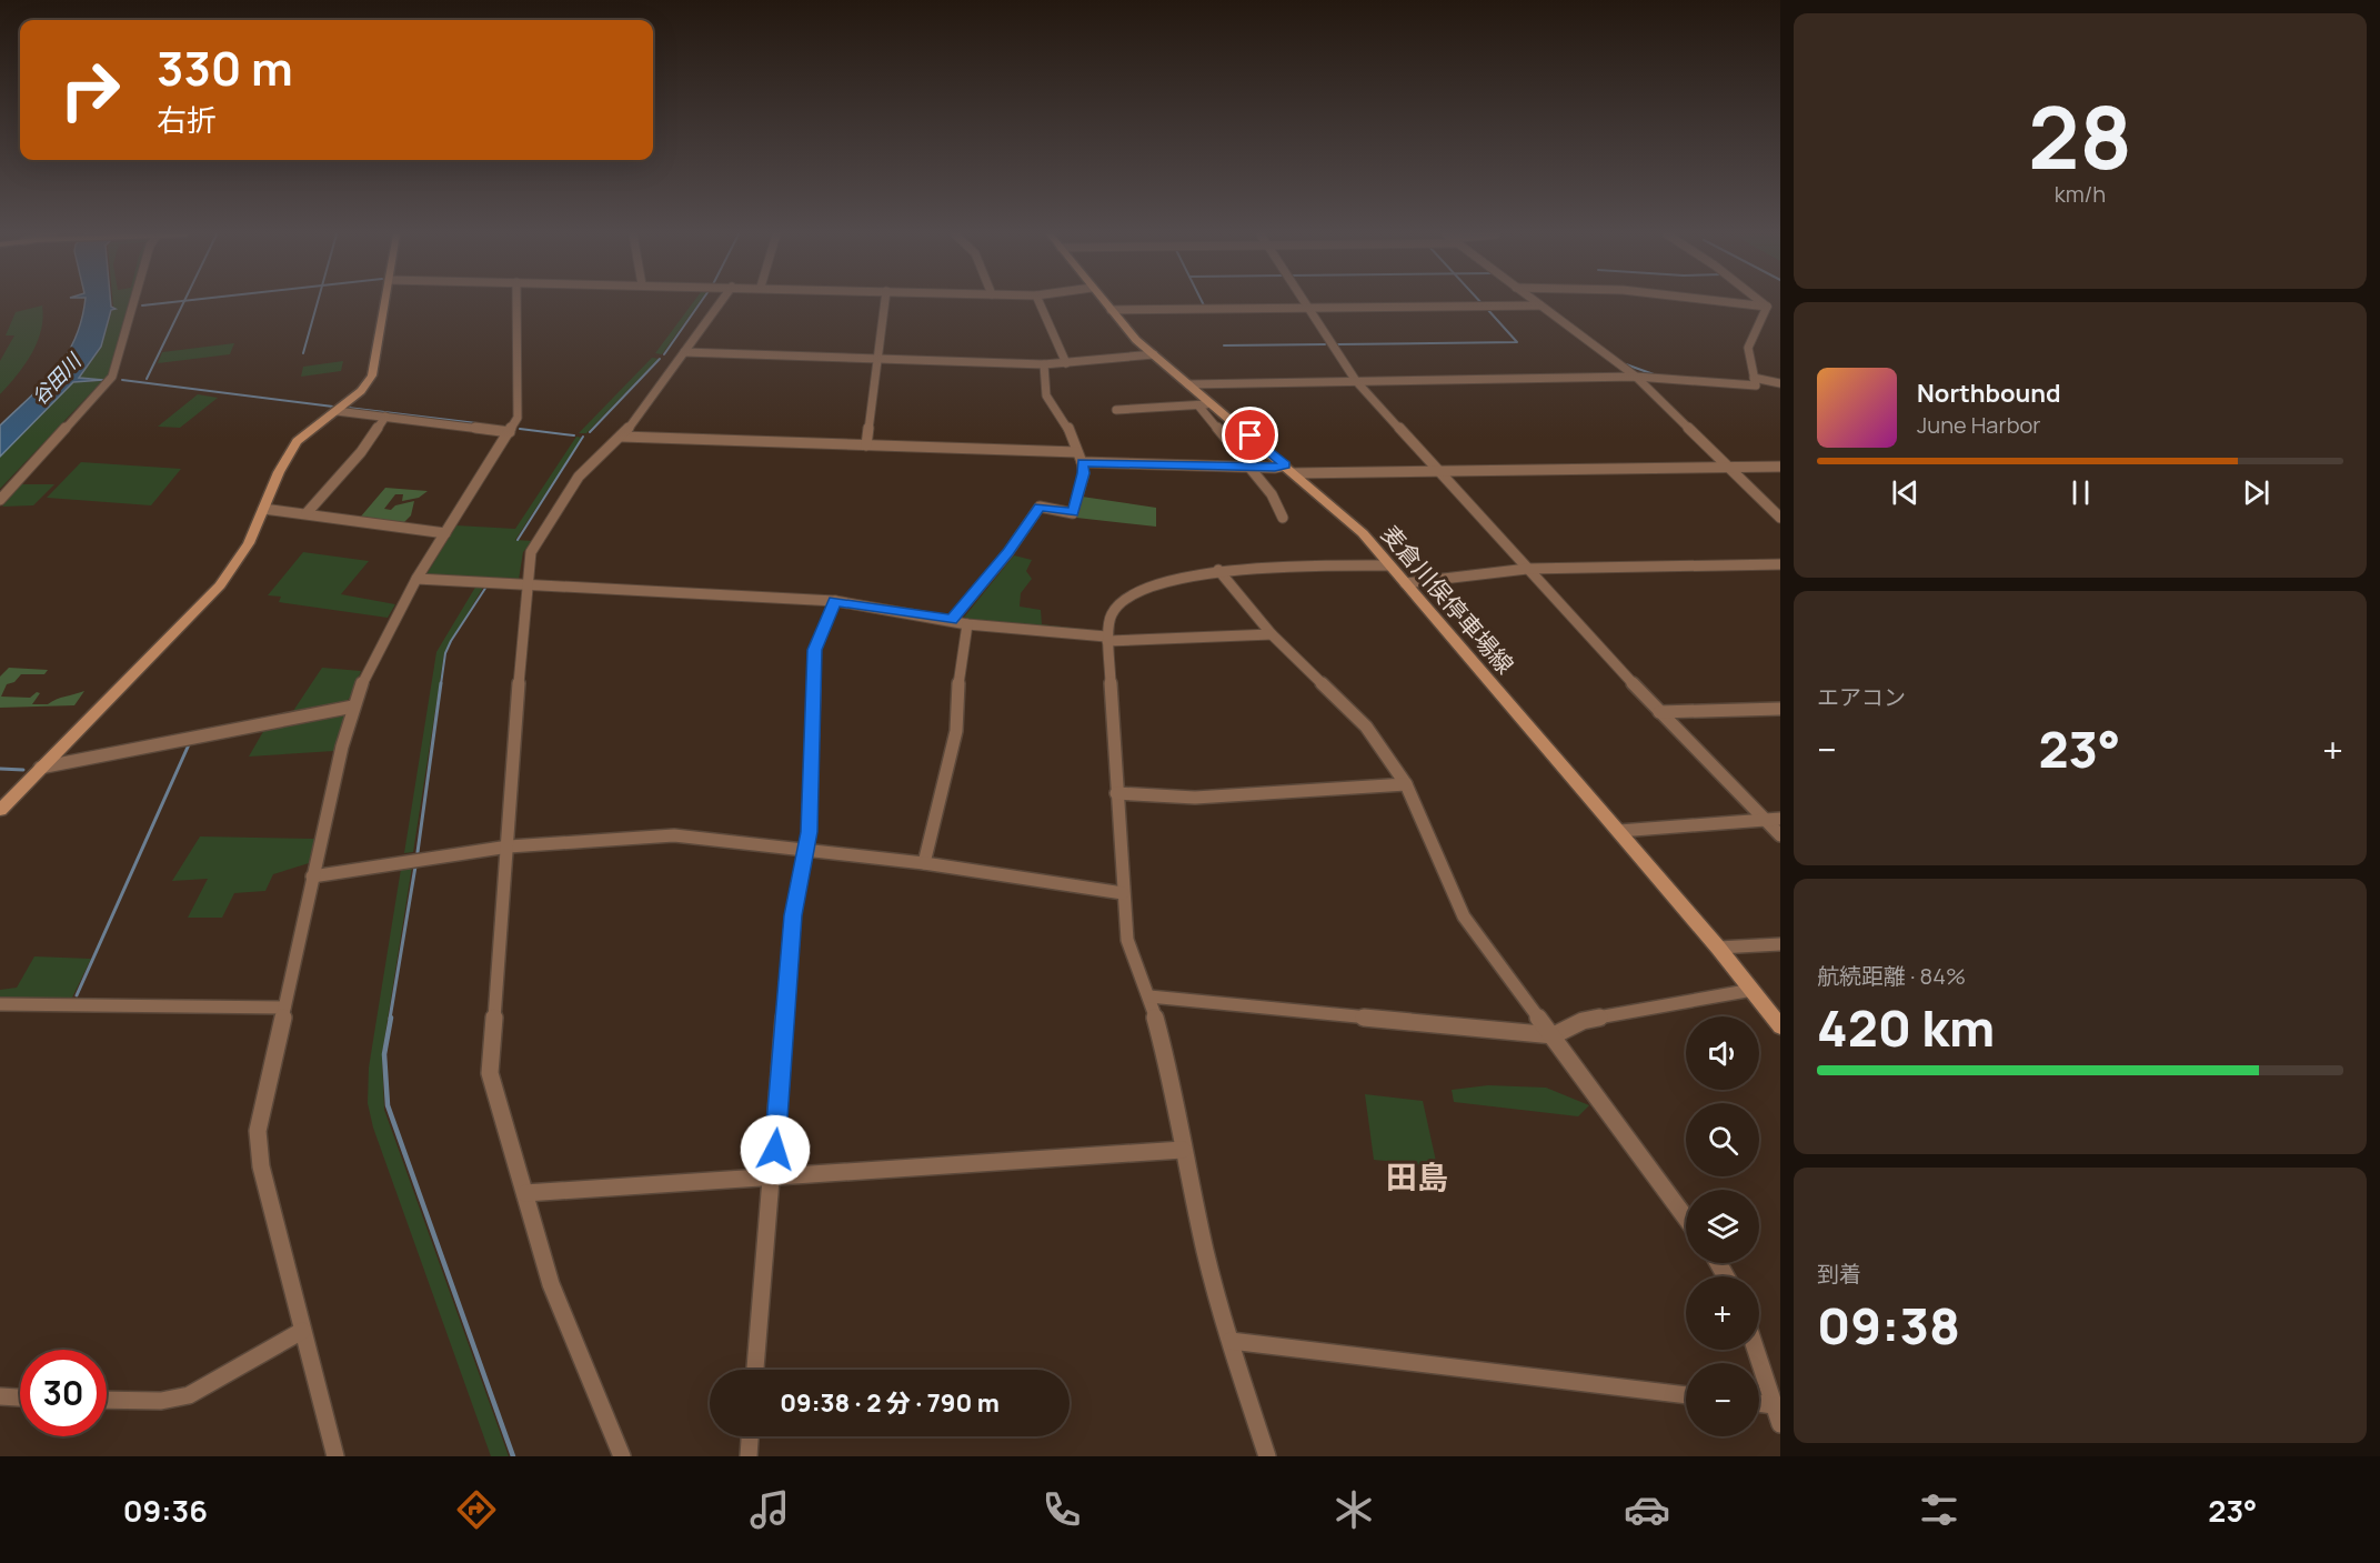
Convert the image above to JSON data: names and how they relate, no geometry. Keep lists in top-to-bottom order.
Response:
{
  "streets": {
    "main road": ["麦倉川俣停車場線"]
  },
  "districts": ["田島"],
  "water": ["谷田川"],
  "page": {
    "tile": [
      ["28", "km/h"],
      "エアコン",
      ["航続距離 · 84%", "420 km"],
      ["到着", "09:38"]
    ],
    "turn": ["330 m", "右折"],
    "song": ["Northbound", "June Harbor"],
    "heat": ["−", "23°", "+"],
    "map_buttons": ["+", "−"],
    "limit": "30",
    "trip": "09:38 · 2 分 · 790 m",
    "tabs": ["09:36", "23°"]
  }
}
